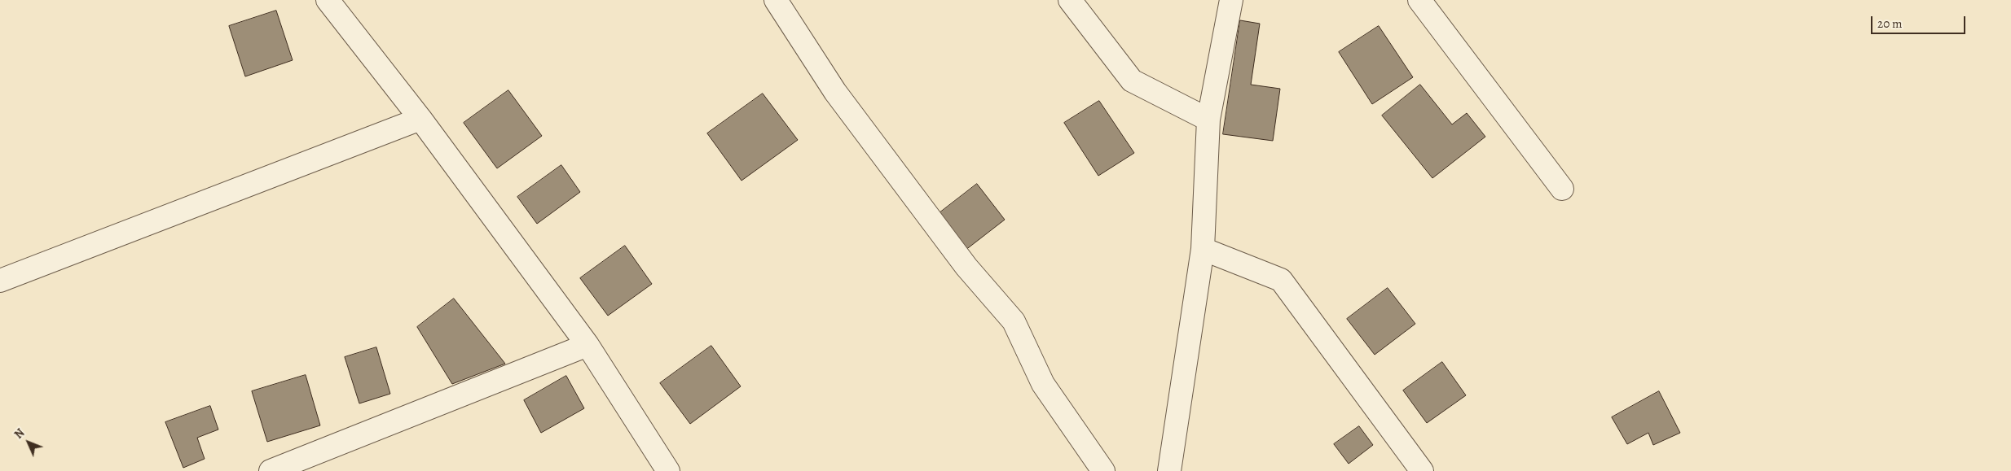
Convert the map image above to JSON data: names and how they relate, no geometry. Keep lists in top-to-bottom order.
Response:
{
  "scale_bar": "20 m",
  "north": "top left"
}
